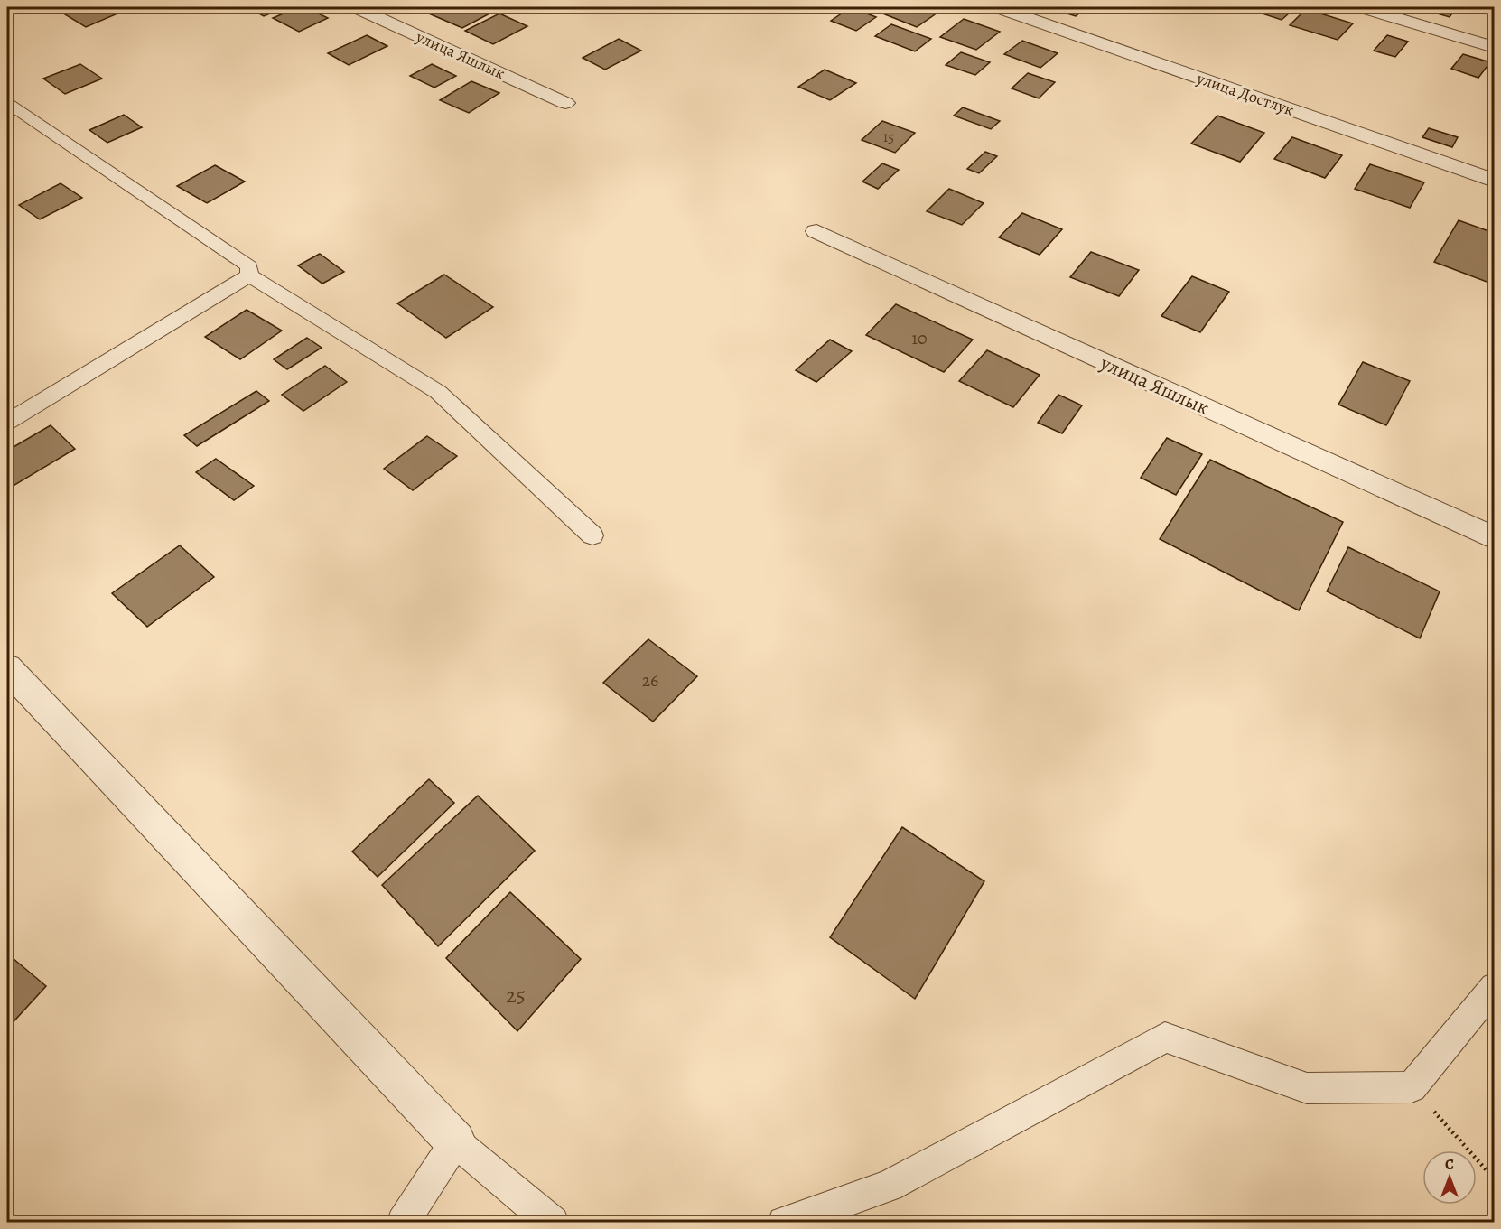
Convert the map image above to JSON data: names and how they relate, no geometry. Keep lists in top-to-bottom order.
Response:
{
  "streets": {
    "street": ["улица Яшлык", "улица Достлук"]
  },
  "house_numbers": [
    "15",
    "10",
    "26",
    "25"
  ],
  "north": "top"
}
